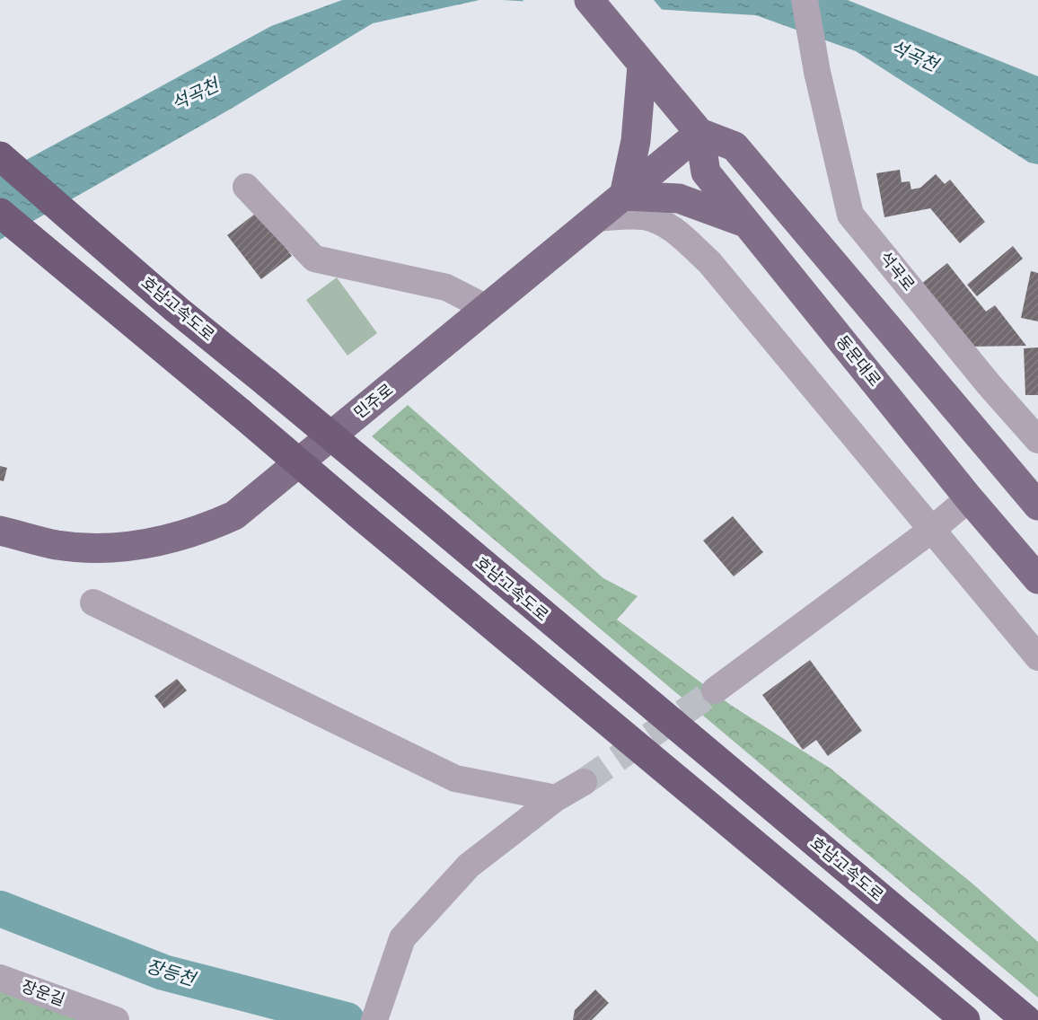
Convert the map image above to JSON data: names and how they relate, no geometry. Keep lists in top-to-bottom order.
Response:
{
  "streets": {
    "highway": ["호남고속도로"],
    "main road": ["동문대로", "민주로"],
    "street": ["석곡로", "장운길"]
  },
  "crossings": [
    ["동문대로", "민주로"]
  ],
  "water": ["석곡천", "장등천"]
}
